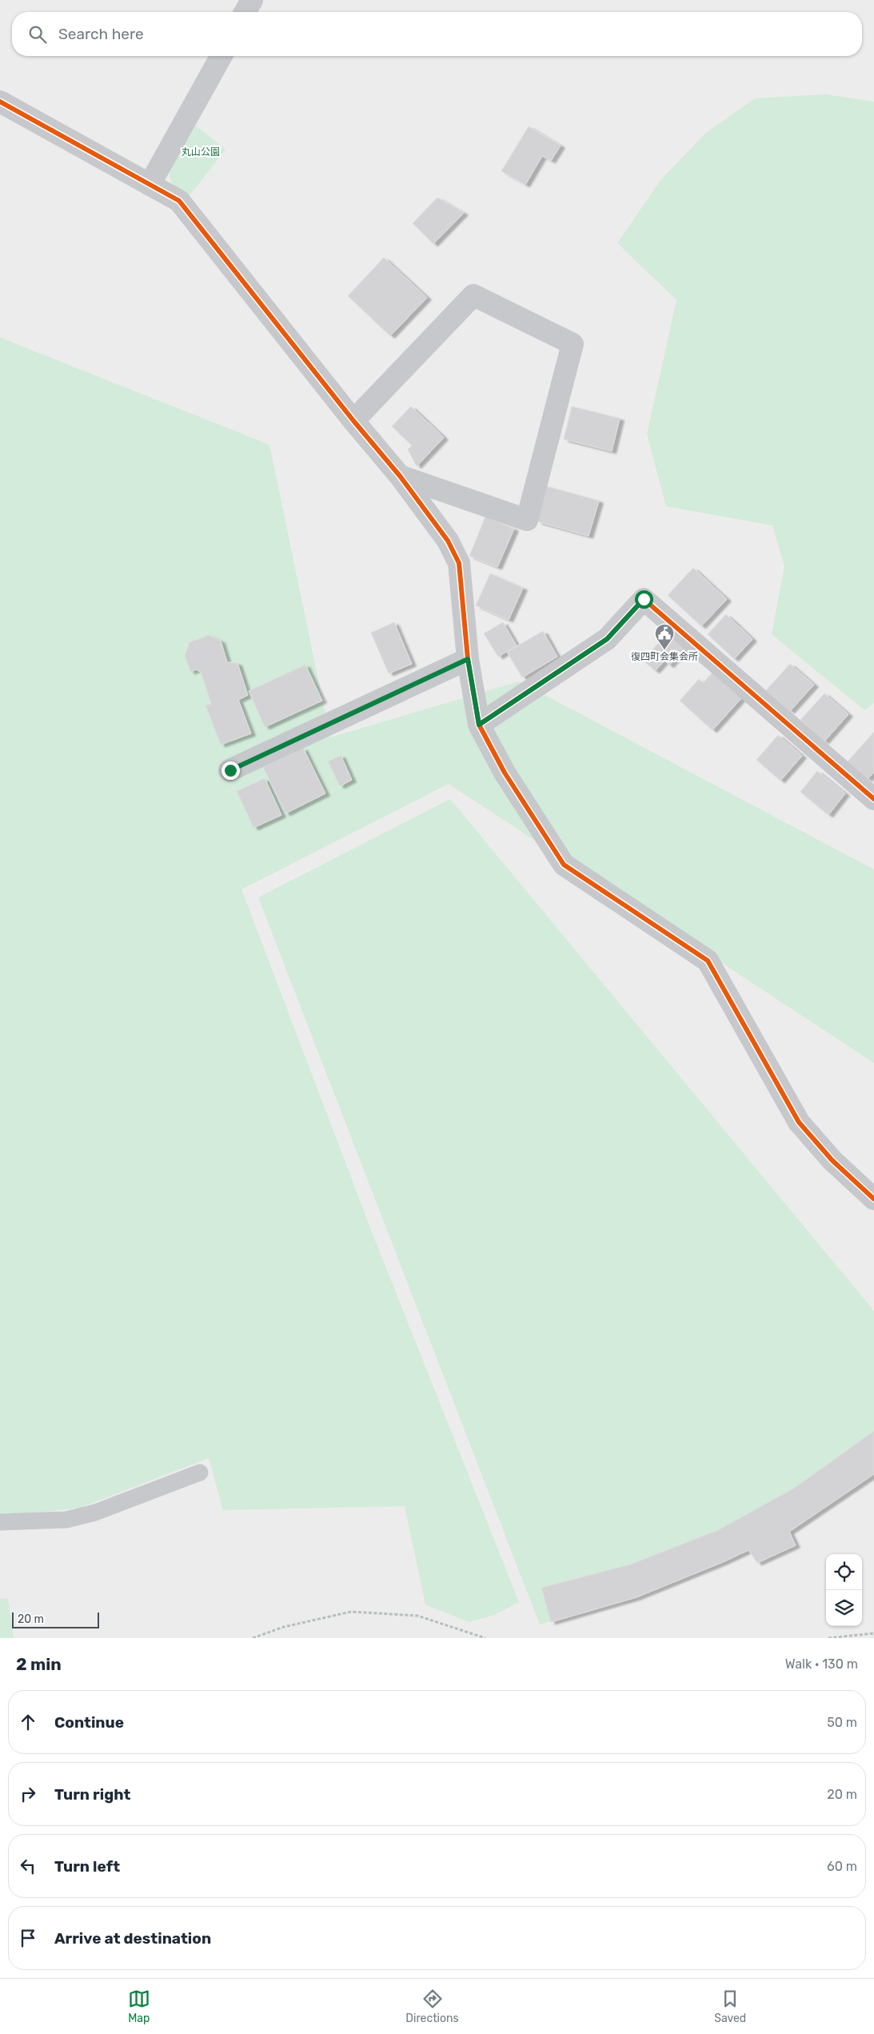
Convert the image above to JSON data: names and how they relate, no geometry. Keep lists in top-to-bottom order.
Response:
{
  "parks": ["丸山公園"],
  "places": {
    "public building": ["復四町会集会所"]
  },
  "scale_bar": "20 m",
  "page": {
    "search": "Search here",
    "scale": "20 m",
    "heading": ["2 min", "Walk · 130 m"],
    "list": [
      ["Continue", "50 m"],
      ["Turn right", "20 m"],
      ["Turn left", "60 m"],
      "Arrive at destination"
    ],
    "nav": ["Map", "Directions", "Saved"]
  }
}
